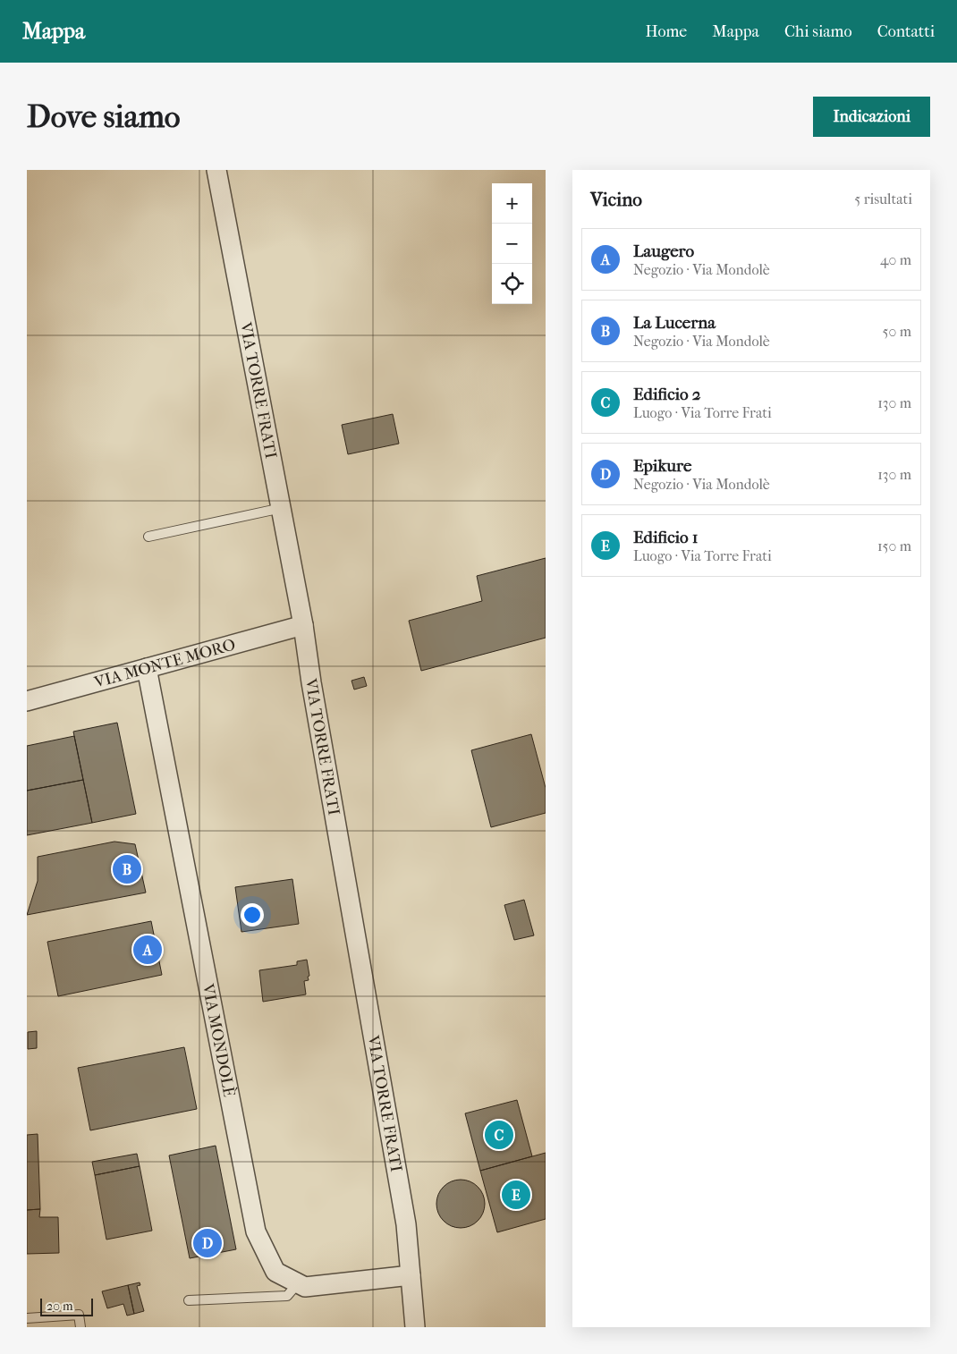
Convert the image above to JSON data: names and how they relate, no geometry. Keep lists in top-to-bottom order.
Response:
{
  "streets": {
    "street": ["VIA TORRE FRATI", "VIA MONTE MORO", "VIA MONDOLÈ"]
  },
  "crossings": [
    ["VIA TORRE FRATI", "VIA MONTE MORO"],
    ["VIA TORRE FRATI", "VIA MONDOLÈ"],
    ["VIA MONTE MORO", "VIA MONDOLÈ"]
  ],
  "scale_bar": "20 m",
  "page": {
    "header": "Mappa",
    "nav": [
      "Home",
      "Mappa",
      "Chi siamo",
      "Contatti"
    ],
    "buttons": "Indicazioni",
    "title": "Dove siamo",
    "heading": ["Vicino", "5 risultati"],
    "map_buttons": ["+", "−"],
    "list": [
      {
        "mark": "A",
        "name": "Laugero",
        "note": "Negozio · Via Mondolè",
        "value": "40 m"
      },
      {
        "mark": "B",
        "name": "La Lucerna",
        "note": "Negozio · Via Mondolè",
        "value": "50 m"
      },
      {
        "mark": "C",
        "name": "Edificio 2",
        "note": "Luogo · Via Torre Frati",
        "value": "130 m"
      },
      {
        "mark": "D",
        "name": "Epikure",
        "note": "Negozio · Via Mondolè",
        "value": "130 m"
      },
      {
        "mark": "E",
        "name": "Edificio 1",
        "note": "Luogo · Via Torre Frati",
        "value": "150 m"
      }
    ],
    "pins": [
      "B",
      "A",
      "C",
      "E",
      "D"
    ],
    "scale": "20 m"
  }
}
